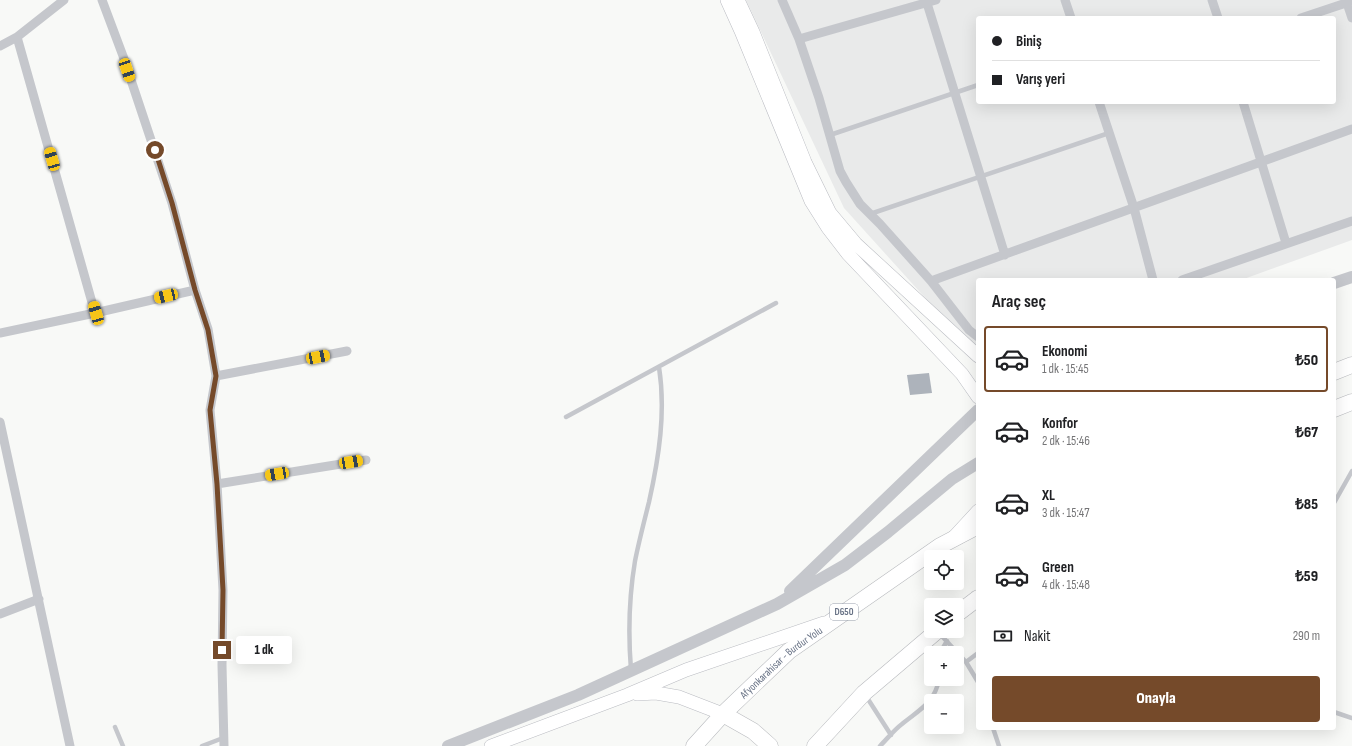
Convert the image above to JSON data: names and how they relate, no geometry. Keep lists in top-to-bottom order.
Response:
{
  "streets": {
    "highway": ["D650", "Afyonkarahisar - Burdur Yolu"]
  },
  "page": {
    "banner": ["Biniş", "Varış yeri"],
    "heading": "Araç seç",
    "list": [
      {
        "name": "Ekonomi",
        "note": "1 dk · 15:45",
        "value": "₺50"
      },
      {
        "name": "Konfor",
        "note": "2 dk · 15:46",
        "value": "₺67"
      },
      {
        "name": "XL",
        "note": "3 dk · 15:47",
        "value": "₺85"
      },
      {
        "name": "Green",
        "note": "4 dk · 15:48",
        "value": "₺59"
      }
    ],
    "map_buttons": ["+", "−"],
    "pay": ["Nakit", "290 m"],
    "bubble": "1 dk",
    "buttons": "Onayla"
  }
}
